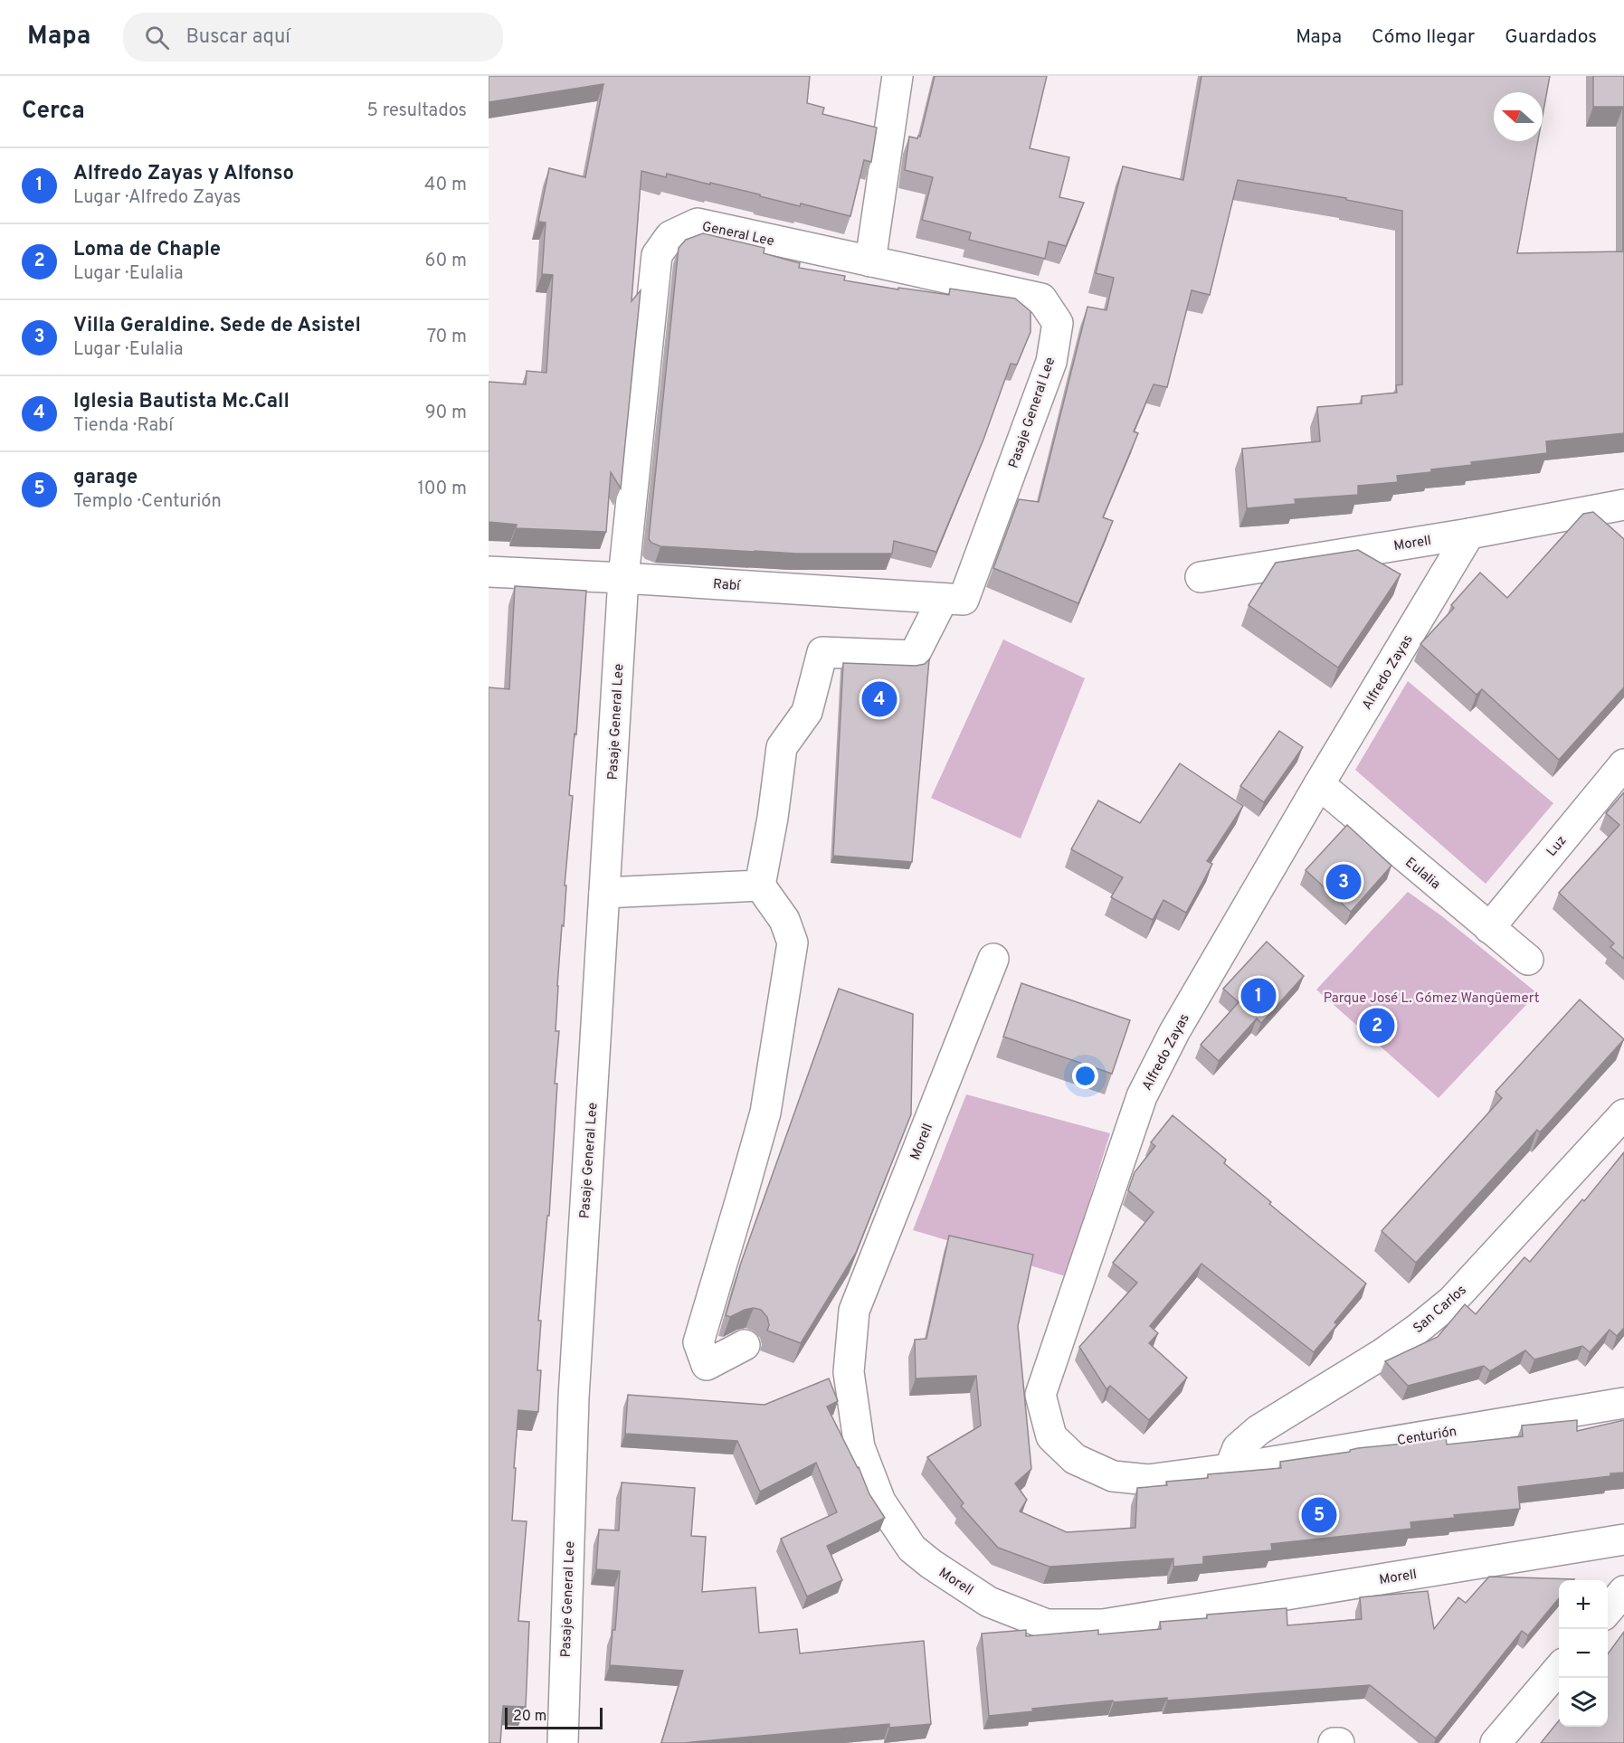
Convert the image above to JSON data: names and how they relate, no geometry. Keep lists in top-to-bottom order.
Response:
{
  "streets": {
    "street": [
      "General Lee",
      "Pasaje General Lee",
      "Morell",
      "Rabí",
      "Alfredo Zayas",
      "Luz",
      "Eulalia",
      "San Carlos",
      "Centurión"
    ]
  },
  "crossings": [
    ["General Lee", "Pasaje General Lee"],
    ["General Lee", "Rabí"],
    ["Pasaje General Lee", "Rabí"],
    ["Morell", "Alfredo Zayas"],
    ["Alfredo Zayas", "Eulalia"],
    ["Alfredo Zayas", "San Carlos"],
    ["Alfredo Zayas", "Centurión"],
    ["Luz", "Eulalia"],
    ["San Carlos", "Centurión"]
  ],
  "parks": ["Parque José L. Gómez Wangüemert"],
  "scale_bar": "20 m",
  "north": "left",
  "page": {
    "header": "Mapa",
    "search": "Buscar aquí",
    "nav": ["Mapa", "Cómo llegar", "Guardados"],
    "heading": ["Cerca", "5 resultados"],
    "list": [
      {
        "mark": "1",
        "name": "Alfredo Zayas y Alfonso",
        "note": "Lugar · Alfredo Zayas",
        "value": "40 m"
      },
      {
        "mark": "2",
        "name": "Loma de Chaple",
        "note": "Lugar · Eulalia",
        "value": "60 m"
      },
      {
        "mark": "3",
        "name": "Villa Geraldine. Sede de Asistel",
        "note": "Lugar · Eulalia",
        "value": "70 m"
      },
      {
        "mark": "4",
        "name": "Iglesia Bautista Mc.Call",
        "note": "Tienda · Rabí",
        "value": "90 m"
      },
      {
        "mark": "5",
        "name": "garage",
        "note": "Templo · Centurión",
        "value": "100 m"
      }
    ],
    "pins": [
      "4",
      "3",
      "1",
      "2",
      "5"
    ],
    "map_buttons": ["+", "−"],
    "scale": "20 m"
  }
}
